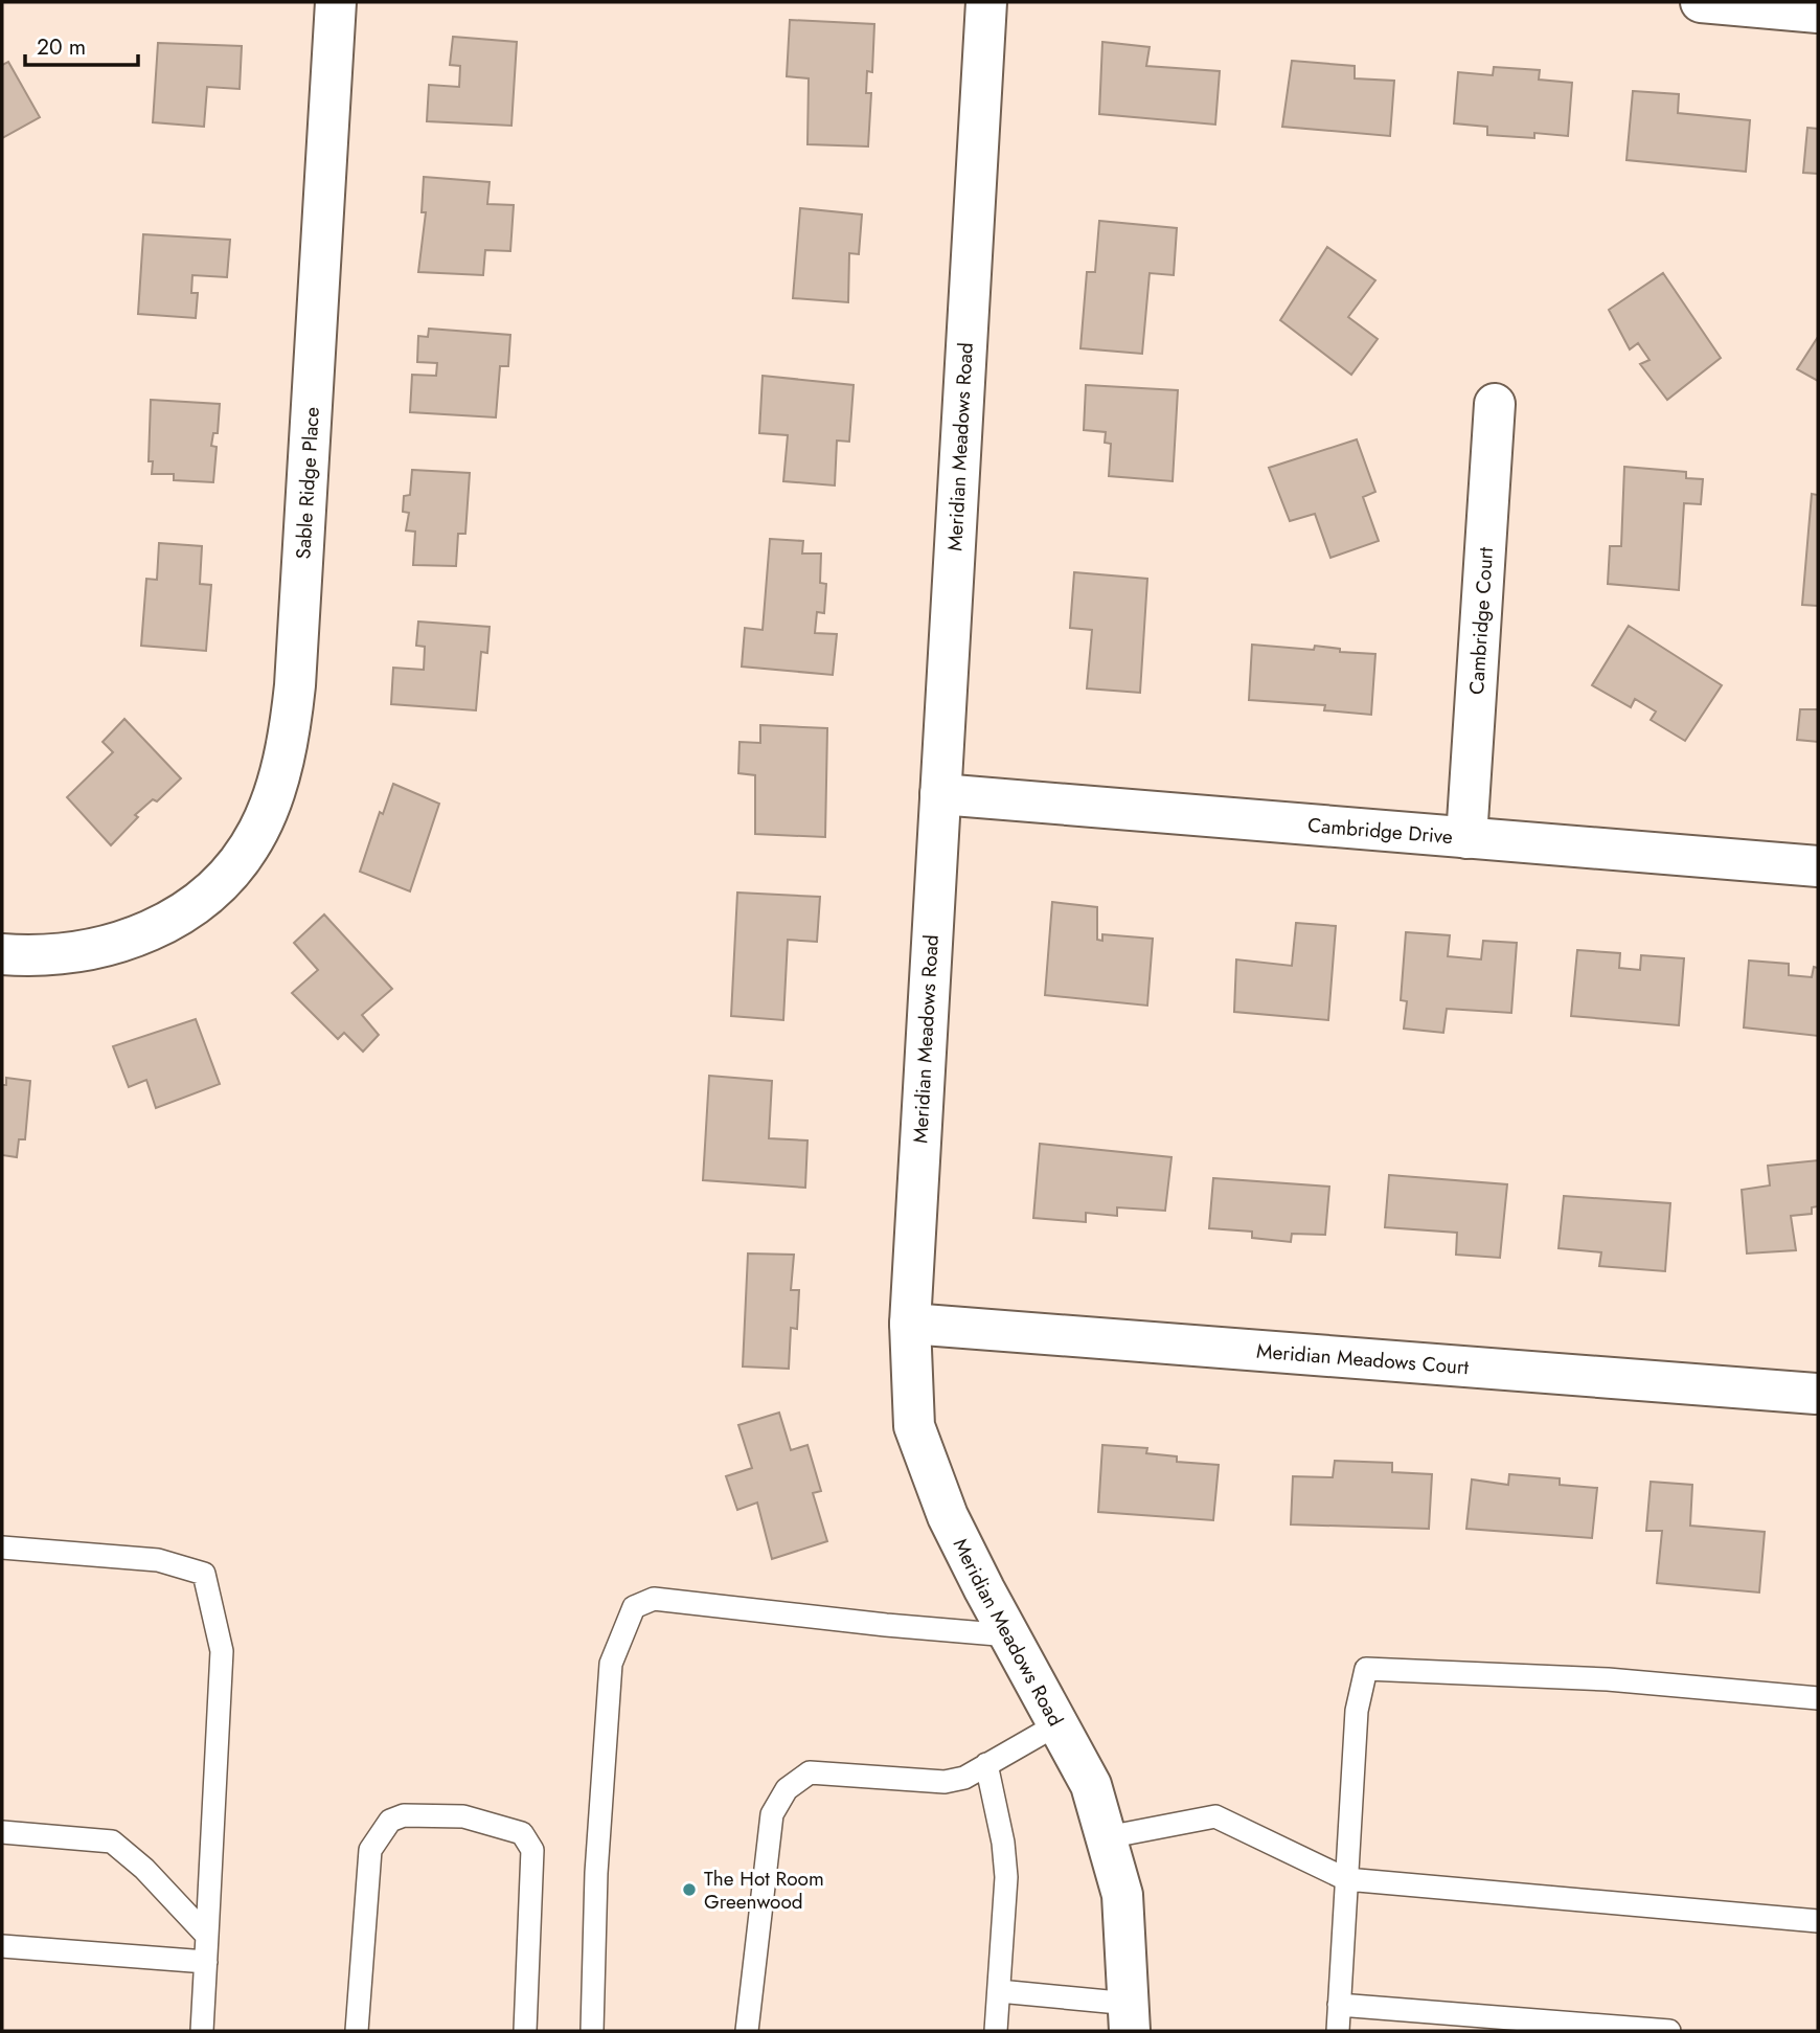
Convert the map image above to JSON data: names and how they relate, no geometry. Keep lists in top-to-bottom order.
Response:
{
  "streets": {
    "street": [
      "Meridian Meadows Road",
      "Sable Ridge Place",
      "Cambridge Court",
      "Cambridge Drive",
      "Meridian Meadows Court"
    ]
  },
  "crossings": [
    ["Meridian Meadows Road", "Cambridge Drive"],
    ["Meridian Meadows Road", "Meridian Meadows Court"],
    ["Cambridge Court", "Cambridge Drive"]
  ],
  "places": ["The Hot Room Greenwood"],
  "scale_bar": "20 m"
}
